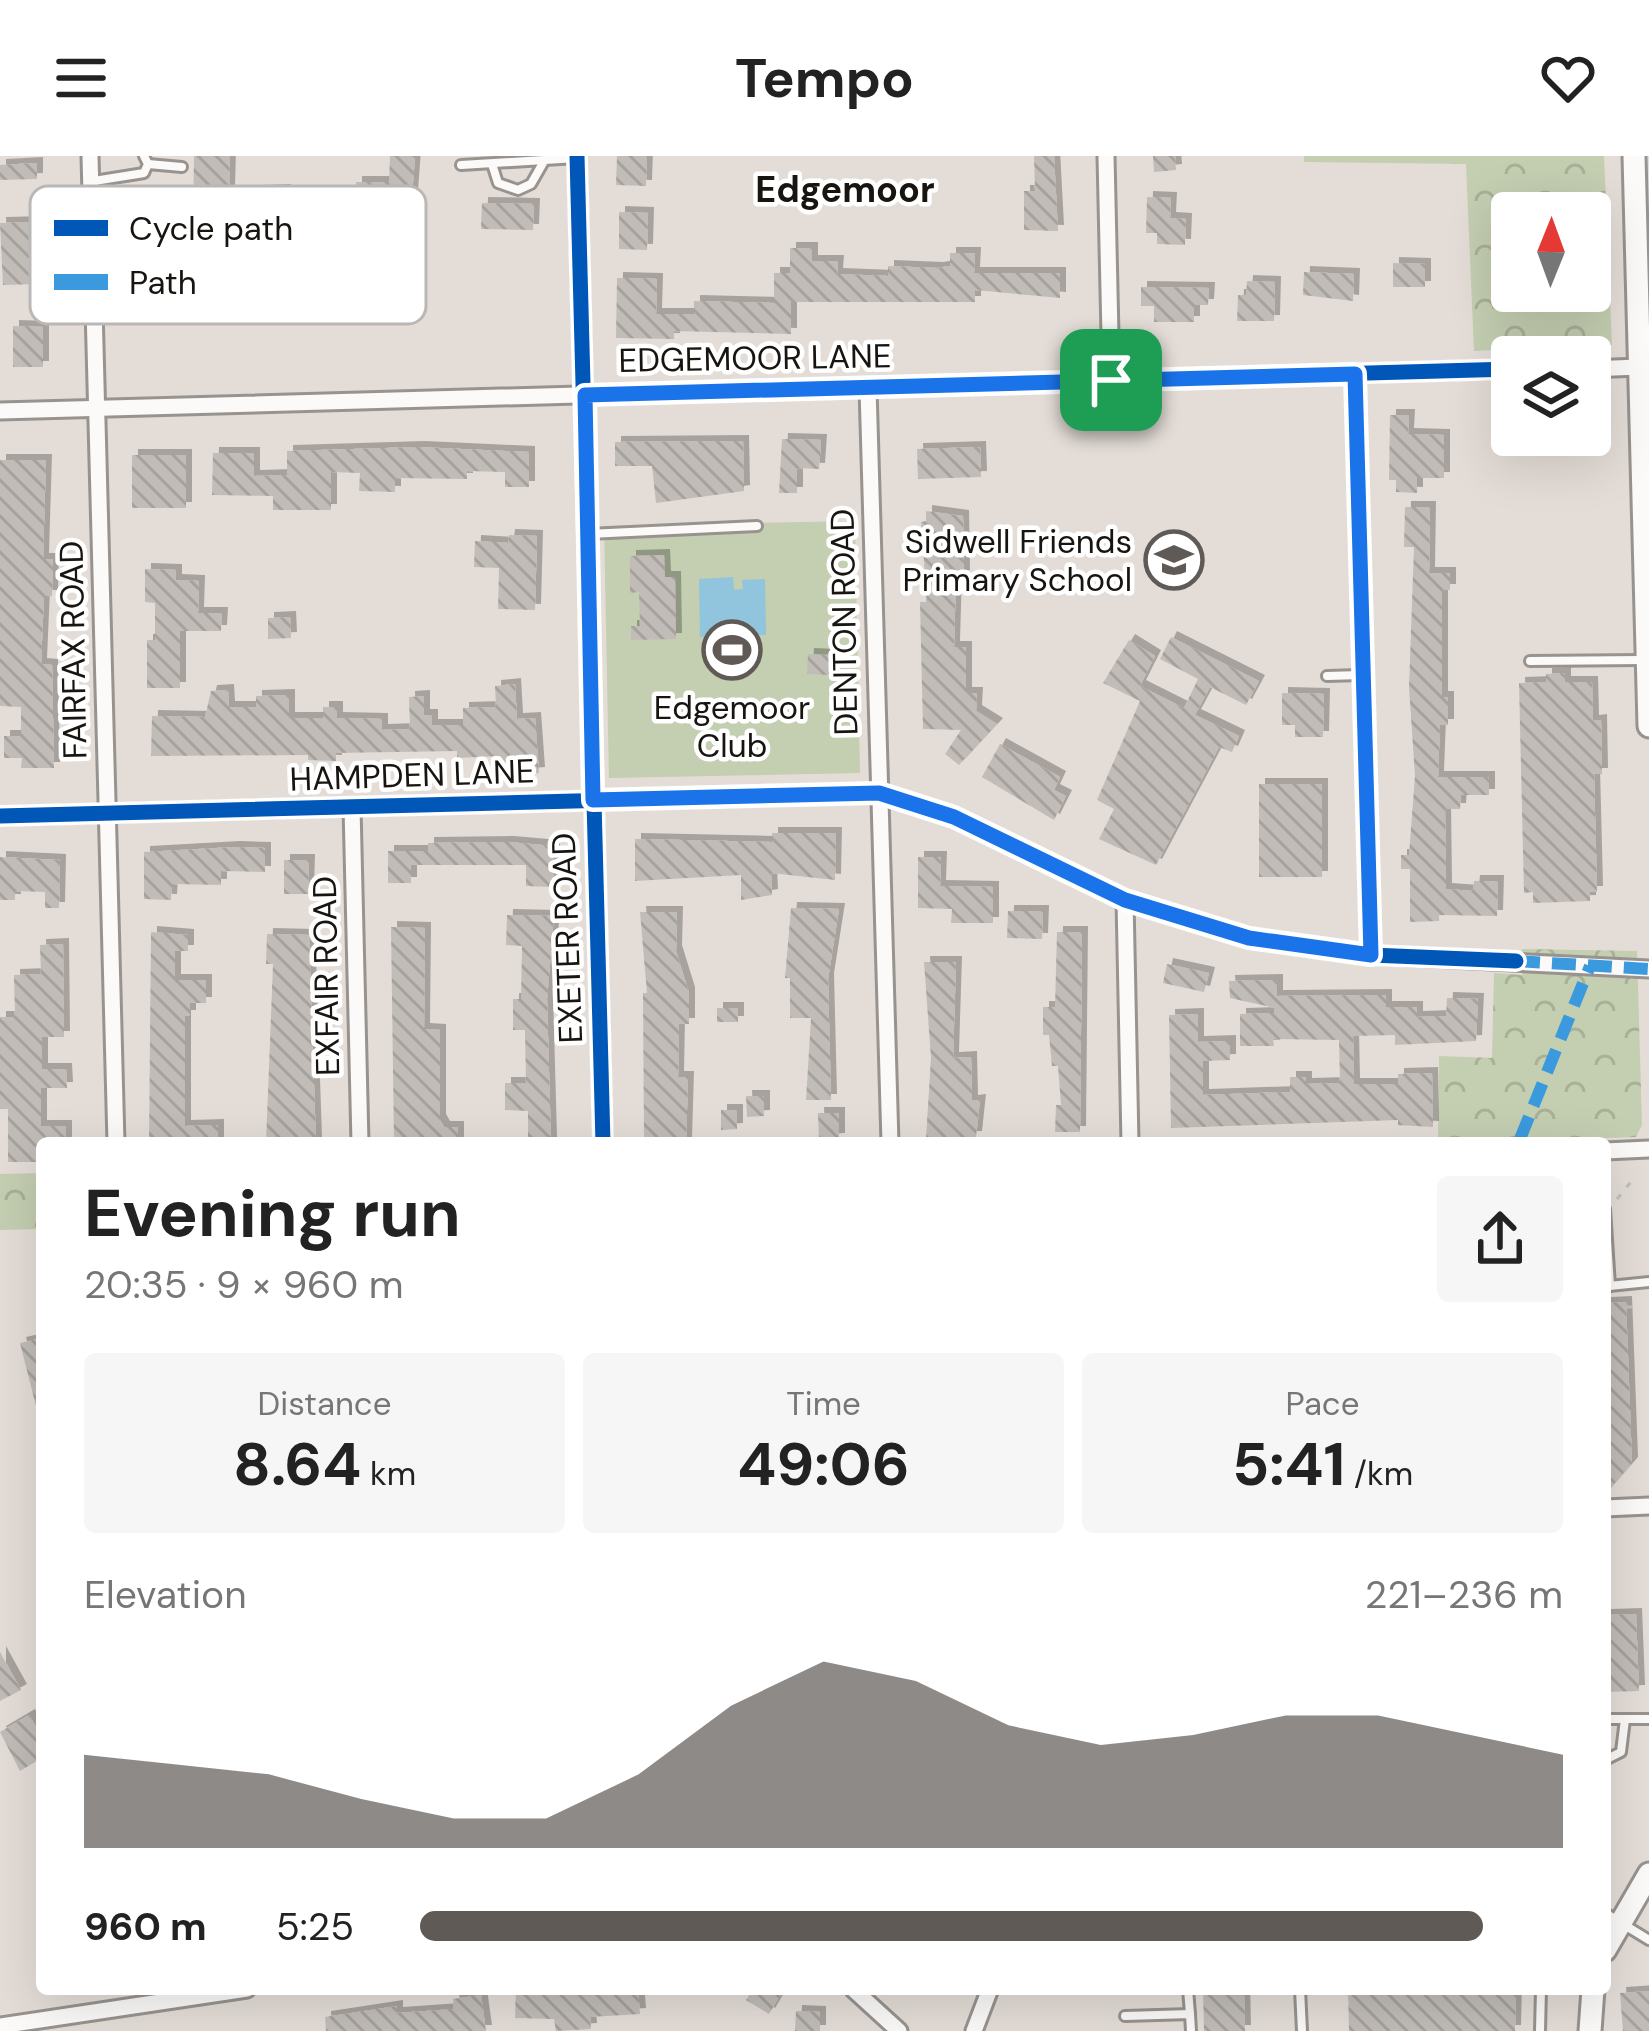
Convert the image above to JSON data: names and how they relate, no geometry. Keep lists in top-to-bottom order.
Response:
{
  "streets": {
    "street": [
      "EDGEMOOR LANE",
      "DENTON ROAD",
      "FAIRFAX ROAD",
      "HAMPDEN LANE",
      "EXETER ROAD",
      "EXFAIR ROAD"
    ]
  },
  "crossings": [
    ["EDGEMOOR LANE", "DENTON ROAD"],
    ["EDGEMOOR LANE", "FAIRFAX ROAD"],
    ["EDGEMOOR LANE", "EXETER ROAD"],
    ["DENTON ROAD", "HAMPDEN LANE"],
    ["FAIRFAX ROAD", "HAMPDEN LANE"],
    ["HAMPDEN LANE", "EXETER ROAD"],
    ["HAMPDEN LANE", "EXFAIR ROAD"]
  ],
  "districts": ["Edgemoor"],
  "places": {
    "school or university": ["Sidwell Friends Primary School"],
    "sports": ["Edgemoor Club"]
  },
  "legend": ["Cycle path", "Path"],
  "north": "top",
  "page": {
    "header": "Tempo",
    "heading": ["Evening run", "20:35 · 9 × 960 m"],
    "stats": [
      ["Distance", "8.64 km"],
      ["Time", "49:06"],
      ["Pace", "5:41 /km"]
    ],
    "chart": ["Elevation", "221–236 m"],
    "list": [
      {
        "name": "960 m",
        "note": "5:25"
      }
    ]
  }
}
